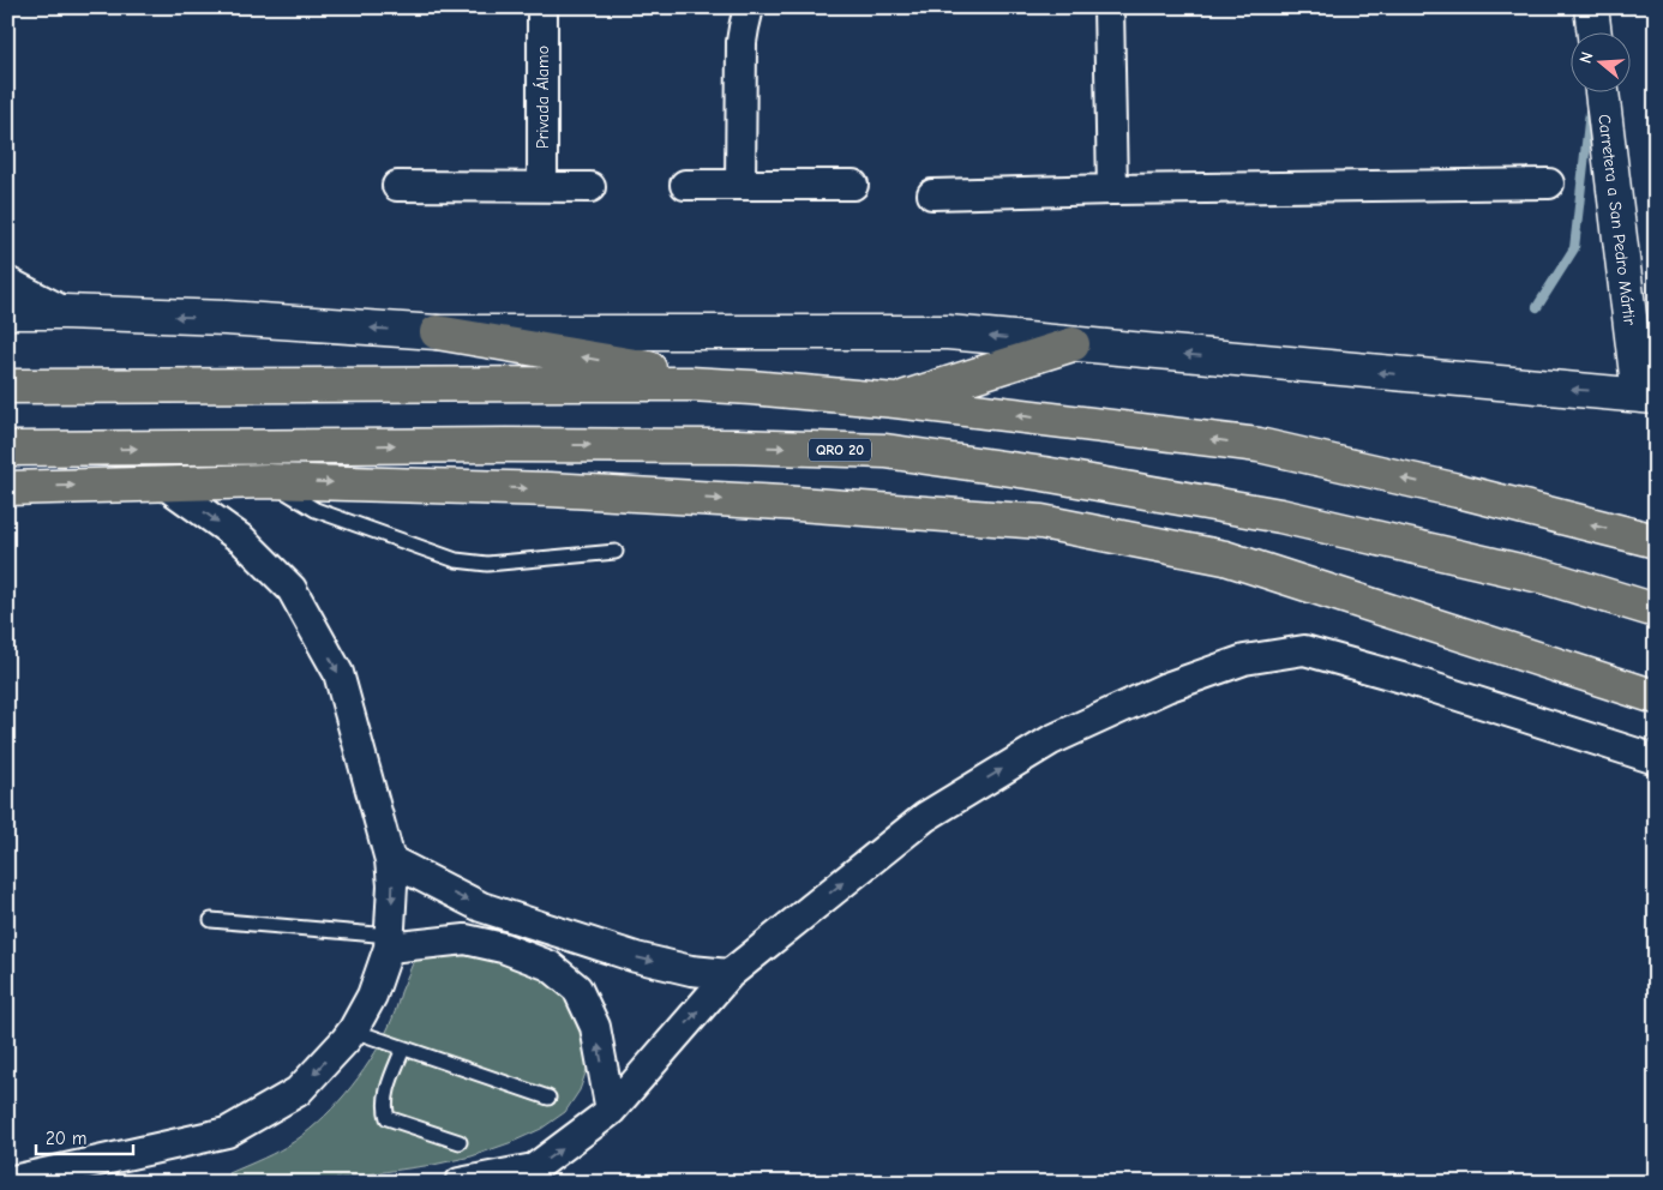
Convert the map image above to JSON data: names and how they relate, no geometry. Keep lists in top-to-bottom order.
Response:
{
  "streets": {
    "highway": ["QRO 20"],
    "street": ["Privada Álamo", "Carretera a San Pedro Mártir"]
  },
  "scale_bar": "20 m",
  "north": "left"
}
